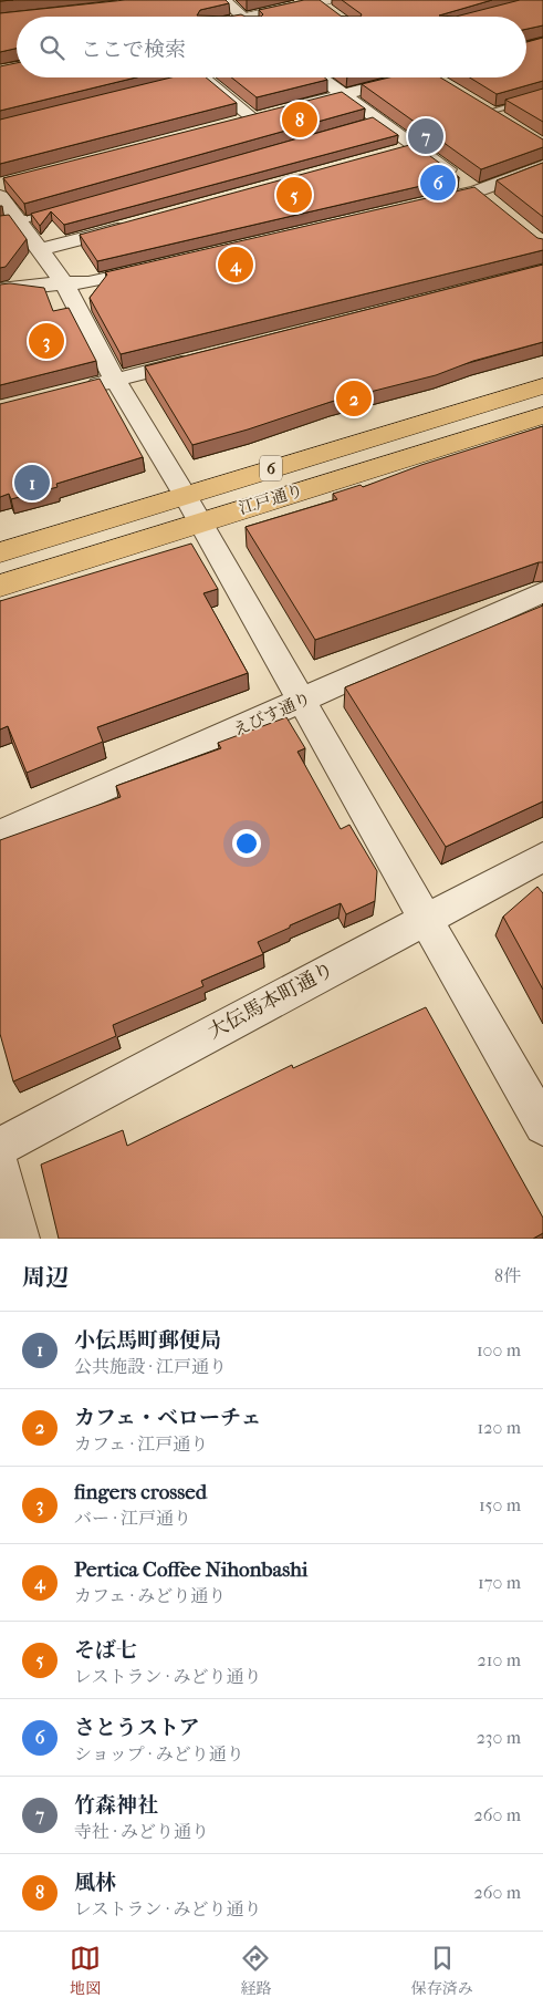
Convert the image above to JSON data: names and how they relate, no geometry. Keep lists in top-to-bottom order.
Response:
{
  "streets": {
    "highway": ["6", "江戸通り"],
    "street": ["えびす通り", "大伝馬本町通り"]
  },
  "page": {
    "search": "ここで検索",
    "pins": [
      "8",
      "7",
      "6",
      "5",
      "4",
      "3",
      "2",
      "1"
    ],
    "heading": ["周辺", "8件"],
    "list": [
      {
        "mark": "1",
        "name": "小伝馬町郵便局",
        "note": "公共施設 · 江戸通り",
        "value": "100 m"
      },
      {
        "mark": "2",
        "name": "カフェ・ベローチェ",
        "note": "カフェ · 江戸通り",
        "value": "120 m"
      },
      {
        "mark": "3",
        "name": "fingers crossed",
        "note": "バー · 江戸通り",
        "value": "150 m"
      },
      {
        "mark": "4",
        "name": "Pertica Coffee Nihonbashi",
        "note": "カフェ · みどり通り",
        "value": "170 m"
      },
      {
        "mark": "5",
        "name": "そば七",
        "note": "レストラン · みどり通り",
        "value": "210 m"
      },
      {
        "mark": "6",
        "name": "さとうストア",
        "note": "ショップ · みどり通り",
        "value": "230 m"
      },
      {
        "mark": "7",
        "name": "竹森神社",
        "note": "寺社 · みどり通り",
        "value": "260 m"
      },
      {
        "mark": "8",
        "name": "風林",
        "note": "レストラン · みどり通り",
        "value": "260 m"
      }
    ],
    "nav": ["地図", "経路", "保存済み"]
  }
}
